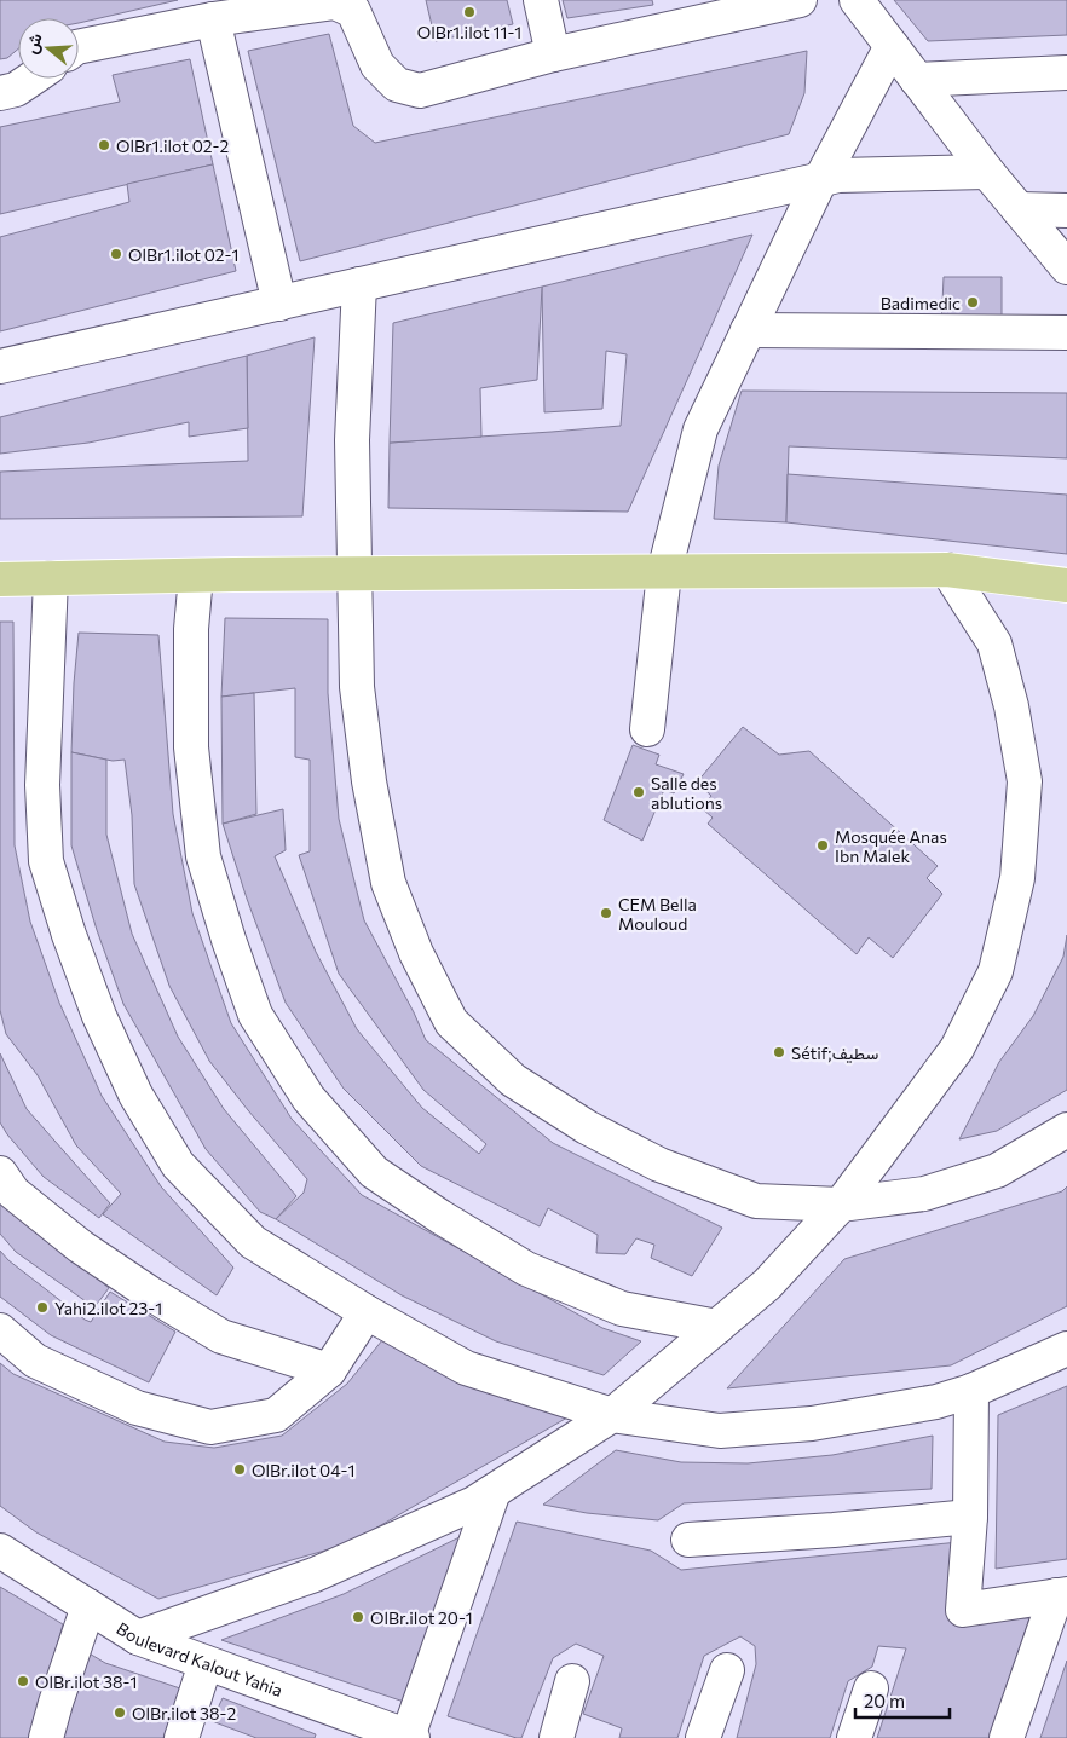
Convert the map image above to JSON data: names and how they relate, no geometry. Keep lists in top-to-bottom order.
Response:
{
  "streets": {
    "street": ["Boulevard Kalout Yahia"]
  },
  "places": [
    "OlBr1.ilot 11-1",
    "OlBr1.ilot 02-2",
    "OlBr1.ilot 02-1",
    "Badimedic",
    "Salle des ablutions",
    "Mosquée Anas Ibn Malek",
    "CEM Bella Mouloud",
    "Sétif;سطيف",
    "Yahi2.ilot 23-1",
    "OlBr.ilot 04-1",
    "OlBr.ilot 20-1",
    "OlBr.ilot 38-1",
    "OlBr.ilot 38-2"
  ],
  "scale_bar": "20 m",
  "north": "left"
}
